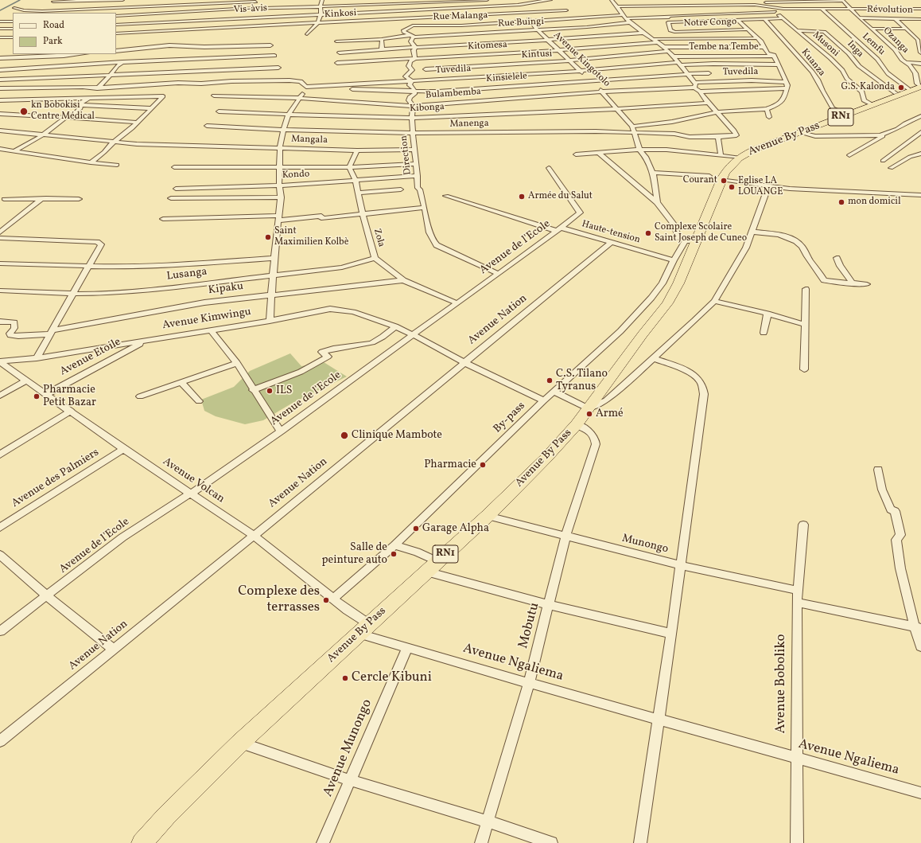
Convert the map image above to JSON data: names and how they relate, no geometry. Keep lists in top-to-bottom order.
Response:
{
  "streets": {
    "highway": ["RN1", "Avenue By Pass"],
    "street": [
      "Vis-àvis",
      "Révolution",
      "Kinkosi",
      "Rue Malanga",
      "Rue Buingi",
      "Notre Congo",
      "Ozanga",
      "Musoni",
      "Lemfu",
      "Kitomesa",
      "Tembe na Tembe",
      "Inga",
      "Kintusi",
      "Avenue Kingotolo",
      "Kuanza",
      "Tuvedila",
      "Kinsielele",
      "Bulambemba",
      "Kibonga",
      "Manenga",
      "Mangala",
      "Direction",
      "Kondo",
      "Haute-tension",
      "Zola",
      "Avenue de l'Ecole",
      "Lusanga",
      "Kipaku",
      "Avenue Kimwingu",
      "Avenue Nation",
      "Avenue Etoile",
      "By-pass",
      "Avenue des Palmiers",
      "Avenue Volcan",
      "Munongo",
      "Mobutu",
      "Avenue Ngaliema",
      "Avenue Boboliko",
      "Avenue Munongo"
    ]
  },
  "crossings": [
    ["Vis-àvis", "Avenue Kingotolo"],
    ["Révolution", "Ozanga"],
    ["Kinkosi", "Avenue Kingotolo"],
    ["Rue Malanga", "Avenue Kingotolo"],
    ["Rue Malanga", "Direction"],
    ["Rue Buingi", "Avenue Kingotolo"],
    ["Rue Buingi", "Direction"],
    ["Ozanga", "Avenue By Pass"],
    ["Musoni", "Inga"],
    ["Musoni", "Avenue By Pass"],
    ["Lemfu", "Avenue By Pass"],
    ["Kitomesa", "Avenue Kingotolo"],
    ["Kitomesa", "Direction"],
    ["Kintusi", "Avenue Kingotolo"],
    ["Avenue Kingotolo", "Tuvedila"],
    ["Avenue Kingotolo", "Kinsielele"],
    ["Avenue Kingotolo", "Bulambemba"],
    ["Avenue Kingotolo", "Kibonga"],
    ["Avenue Kingotolo", "Manenga"],
    ["Kuanza", "Avenue By Pass"],
    ["Tuvedila", "Kinsielele"],
    ["Tuvedila", "Bulambemba"],
    ["Tuvedila", "Direction"],
    ["Kinsielele", "Direction"],
    ["Bulambemba", "Direction"],
    ["Kibonga", "Direction"],
    ["Manenga", "Direction"],
    ["Avenue By Pass", "By-pass"],
    ["Avenue By Pass", "Avenue Volcan"],
    ["Avenue By Pass", "Munongo"],
    ["Avenue By Pass", "Mobutu"],
    ["Avenue By Pass", "Avenue Ngaliema"],
    ["Mangala", "Direction"],
    ["Direction", "Kondo"],
    ["Direction", "Avenue de l'Ecole"],
    ["Kondo", "Zola"],
    ["Haute-tension", "Avenue de l'Ecole"],
    ["Haute-tension", "Avenue Nation"],
    ["Haute-tension", "By-pass"],
    ["Zola", "Avenue de l'Ecole"],
    ["Zola", "Lusanga"],
    ["Zola", "Kipaku"],
    ["Avenue de l'Ecole", "Avenue Kimwingu"],
    ["Avenue de l'Ecole", "Avenue Volcan"],
    ["Avenue Kimwingu", "Avenue Nation"],
    ["Avenue Kimwingu", "Avenue Etoile"],
    ["Avenue Kimwingu", "By-pass"],
    ["Avenue Kimwingu", "Avenue Volcan"],
    ["Avenue Nation", "Avenue Volcan"],
    ["Avenue Etoile", "Avenue Volcan"],
    ["By-pass", "Avenue Volcan"],
    ["Avenue des Palmiers", "Avenue Volcan"],
    ["Avenue Volcan", "Avenue Ngaliema"],
    ["Munongo", "Mobutu"],
    ["Munongo", "Avenue Boboliko"],
    ["Mobutu", "Avenue Ngaliema"],
    ["Avenue Ngaliema", "Avenue Boboliko"],
    ["Avenue Ngaliema", "Avenue Munongo"]
  ],
  "places": [
    "G.S. Kalonda",
    "kn Bobokisi Centre Médical",
    "Courant",
    "Eglise LA LOUANGE",
    "Armée du Salut",
    "mon domicil",
    "Complexe Scolaire Saint Joseph de Cuneo",
    "Saint Maximilien Kolbè",
    "C.S. Tilano Tyranus",
    "ILS",
    "Pharmacie Petit Bazar",
    "Armé",
    "Clinique Mambote",
    "Pharmacie",
    "Garage Alpha",
    "Salle de peinture auto",
    "Complexe des terrasses",
    "Cercle Kibuni"
  ],
  "legend": ["Road", "Park"]
}
